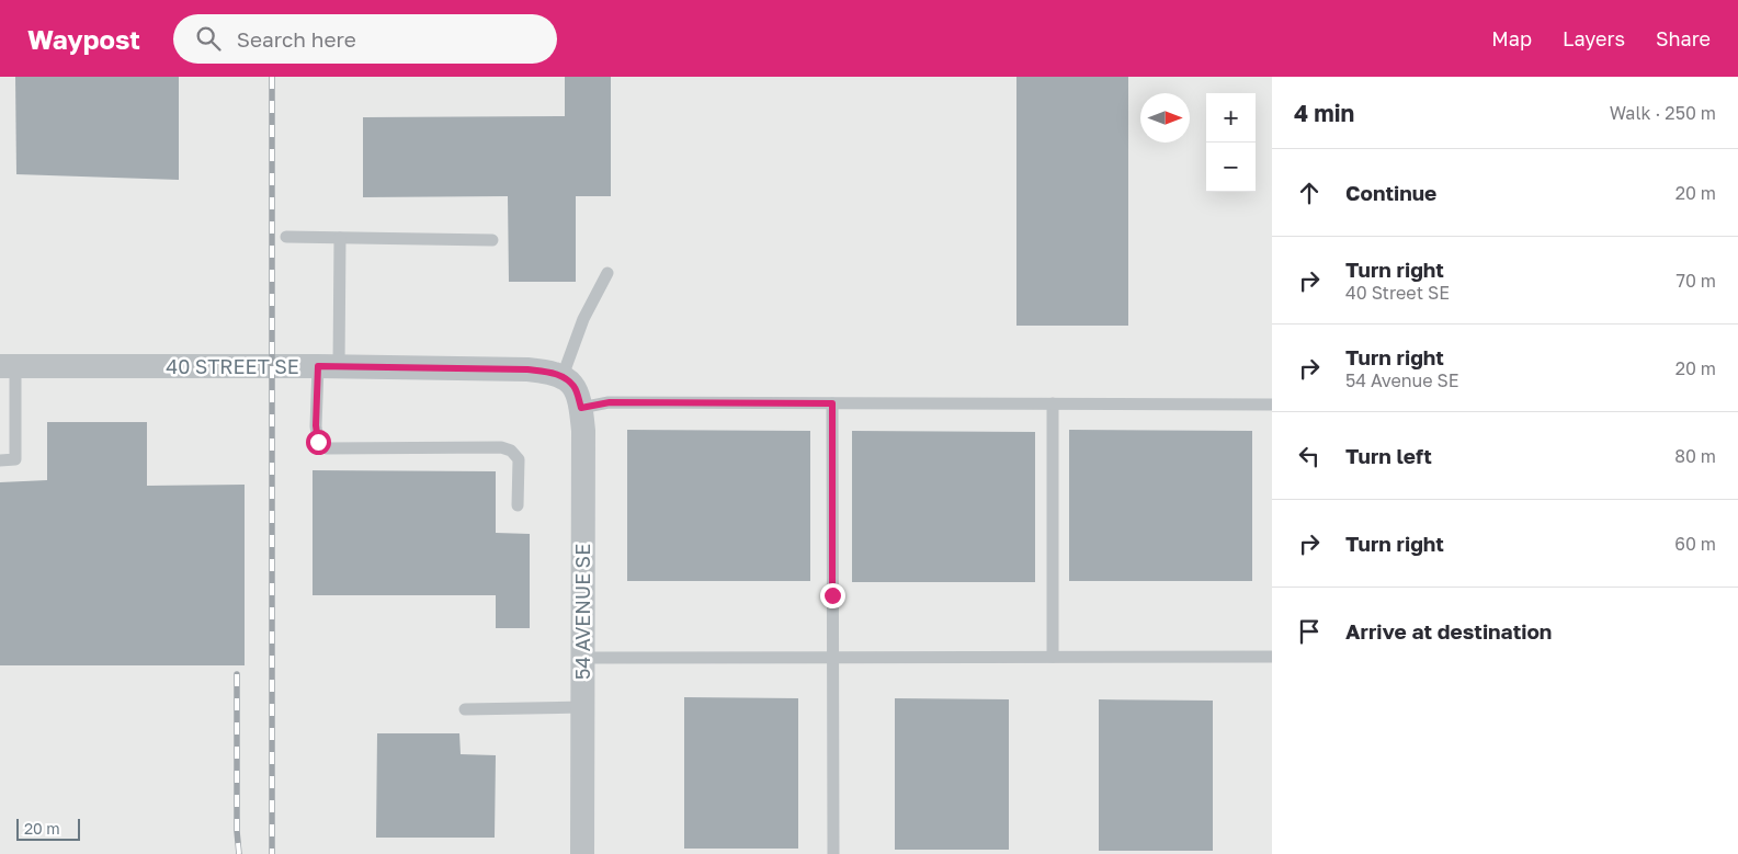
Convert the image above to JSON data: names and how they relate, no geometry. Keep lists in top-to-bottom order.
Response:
{
  "streets": {
    "street": ["40 STREET SE", "54 AVENUE SE"]
  },
  "crossings": [
    ["40 STREET SE", "54 AVENUE SE"]
  ],
  "scale_bar": "20 m",
  "north": "right",
  "page": {
    "header": "Waypost",
    "search": "Search here",
    "nav": ["Map", "Layers", "Share"],
    "heading": ["4 min", "Walk · 250 m"],
    "map_buttons": ["+", "−"],
    "list": [
      ["Continue", "20 m"],
      ["Turn right", "40 Street SE", "70 m"],
      ["Turn right", "54 Avenue SE", "20 m"],
      ["Turn left", "80 m"],
      ["Turn right", "60 m"],
      "Arrive at destination"
    ],
    "scale": "20 m"
  }
}
